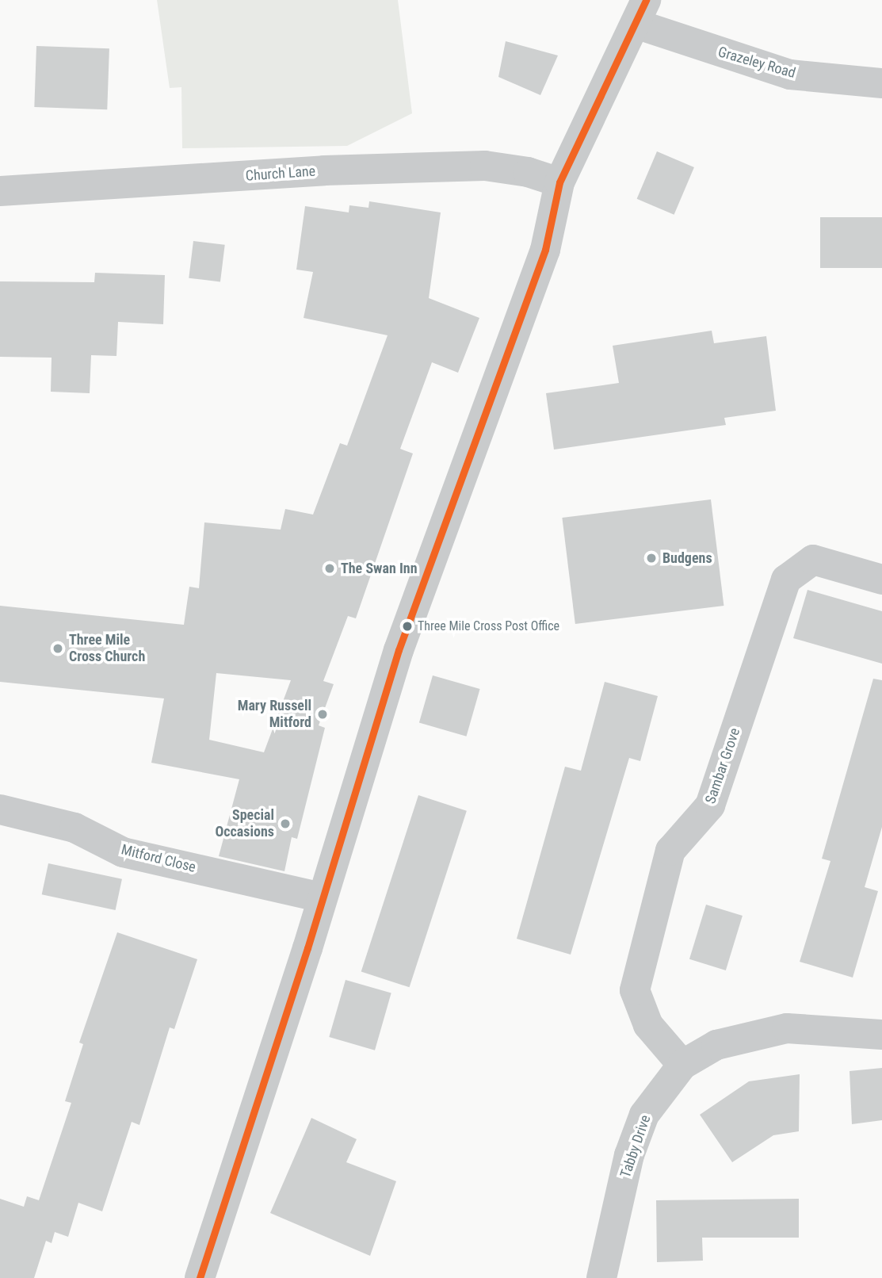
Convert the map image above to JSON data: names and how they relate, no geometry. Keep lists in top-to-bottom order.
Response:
{
  "streets": {
    "street": [
      "Grazeley Road",
      "Church Lane",
      "Sambar Grove",
      "Mitford Close",
      "Tabby Drive"
    ]
  },
  "crossings": [
    ["Sambar Grove", "Tabby Drive"]
  ],
  "places": [
    "Budgens",
    "The Swan Inn",
    "Three Mile Cross Post Office",
    "Three Mile Cross Church",
    "Mary Russell Mitford",
    "Special Occasions"
  ]
}
